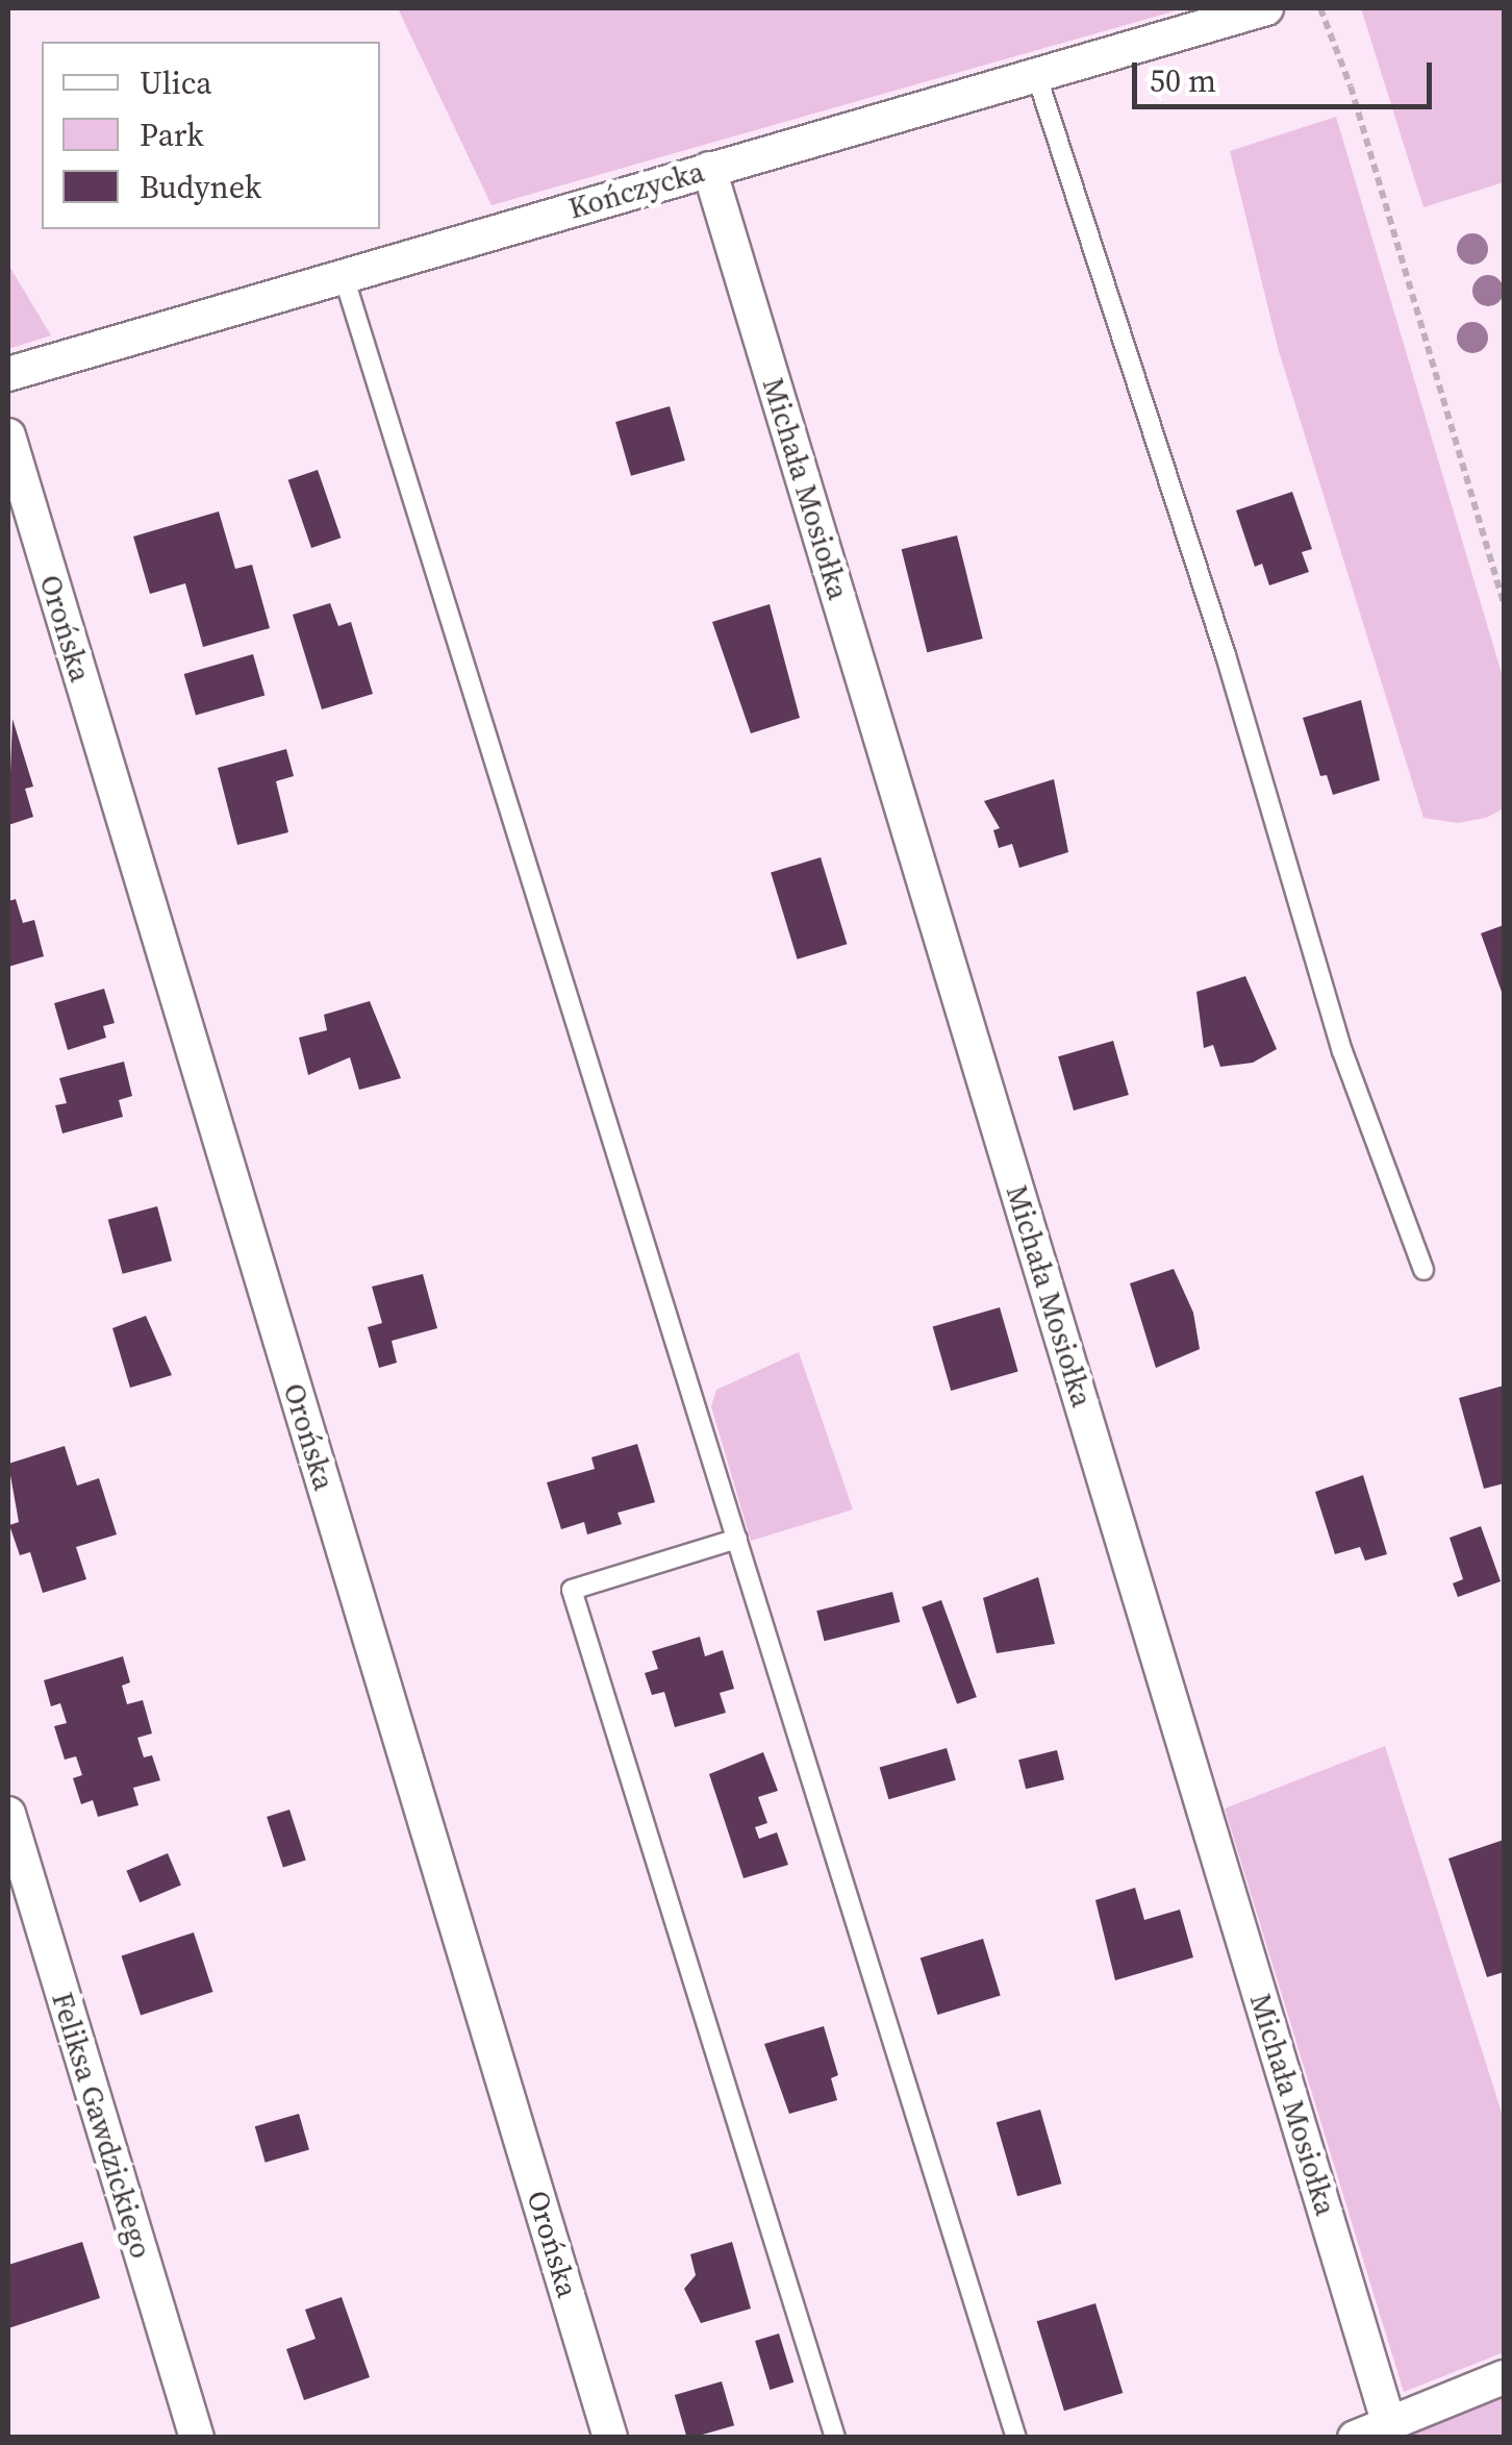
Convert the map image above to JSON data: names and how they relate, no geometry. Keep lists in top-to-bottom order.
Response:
{
  "streets": {
    "street": [
      "Kończycka",
      "Michała Mosiołka",
      "Orońska",
      "Feliksa Gawdzickiego"
    ]
  },
  "crossings": [
    ["Kończycka", "Michała Mosiołka"]
  ],
  "legend": ["Ulica", "Park", "Budynek"],
  "scale_bar": "50 m"
}
